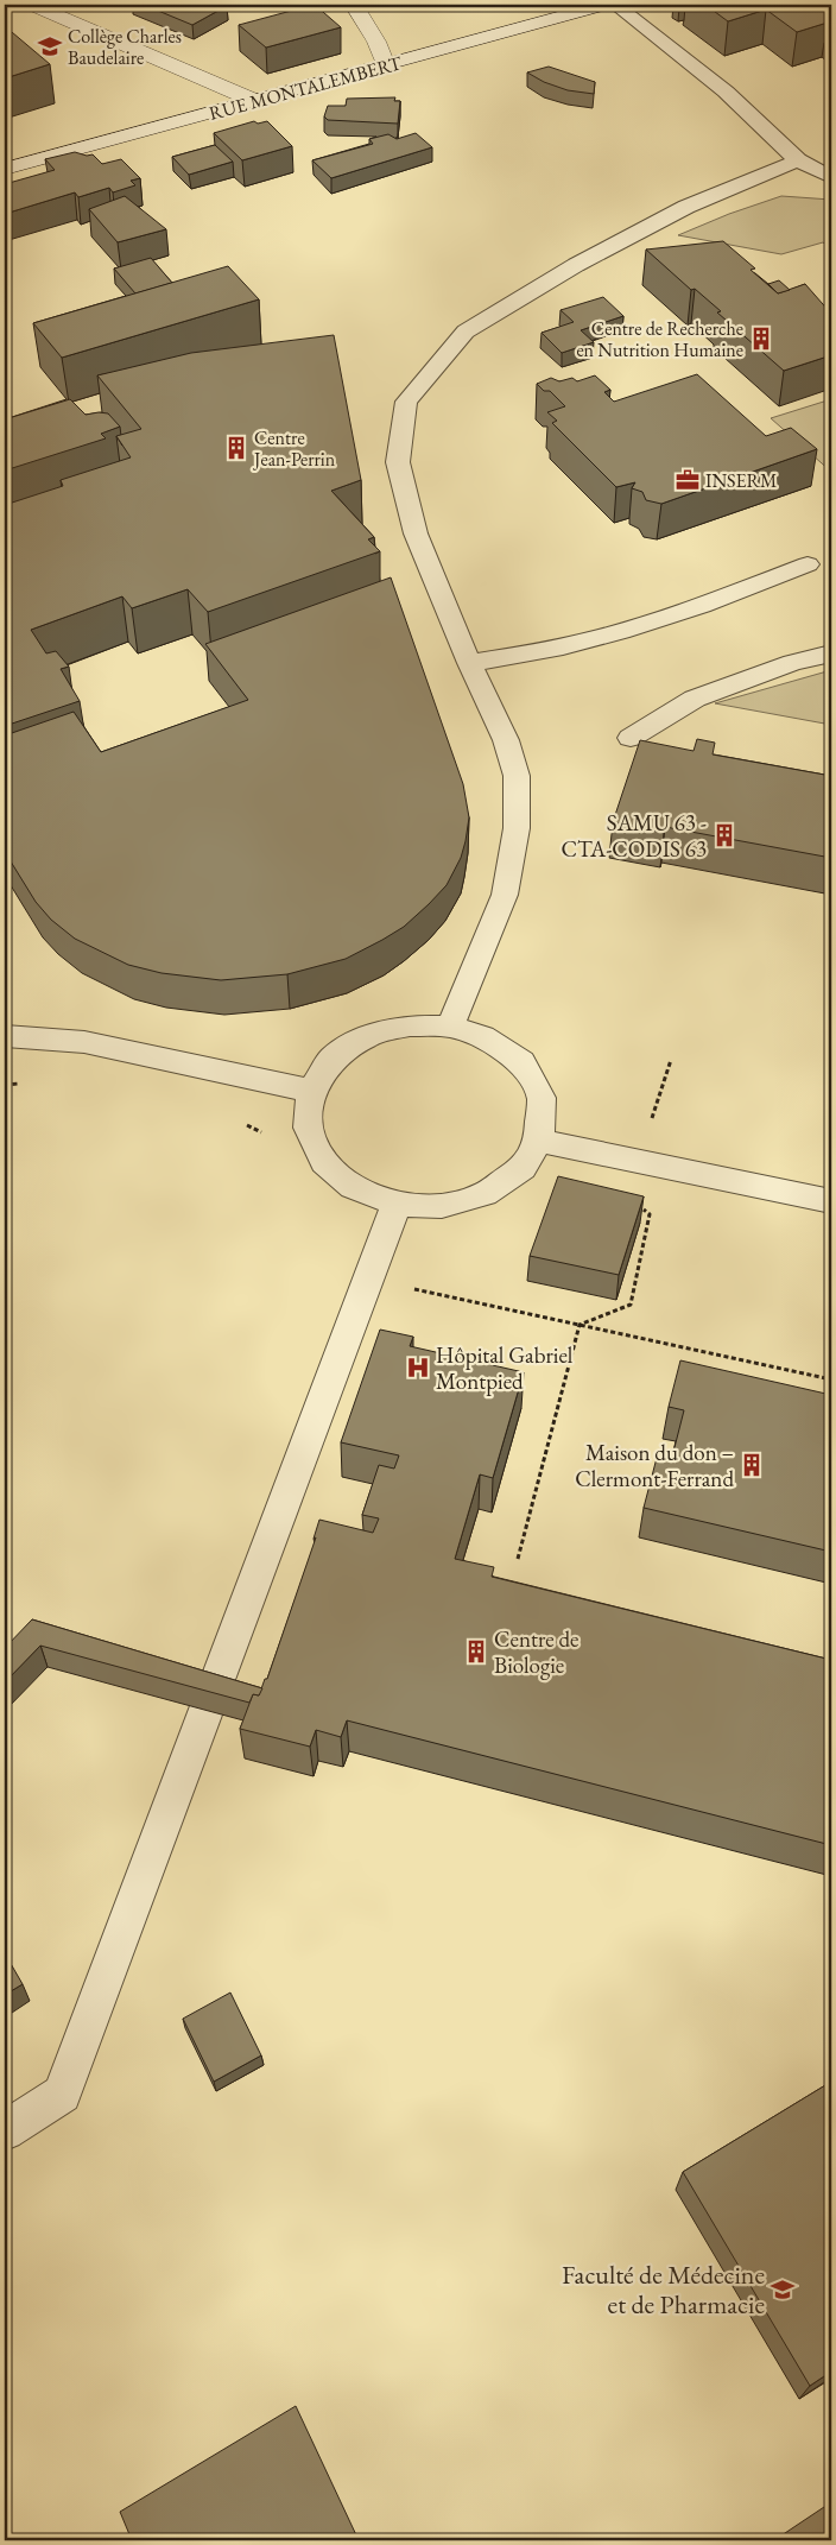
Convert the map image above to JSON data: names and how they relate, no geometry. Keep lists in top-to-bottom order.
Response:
{
  "streets": {
    "main road": ["RUE MONTALEMBERT"]
  },
  "places": {
    "school or university": ["Collège Charles Baudelaire", "Faculté de Médecine et de Pharmacie"],
    "building": [
      "Centre de Recherche en Nutrition Humaine",
      "Centre Jean-Perrin",
      "SAMU 63 - CTA-CODIS 63",
      "Maison du don – Clermont-Ferrand",
      "Centre de Biologie"
    ],
    "office": ["INSERM"],
    "hospital": ["Hôpital Gabriel Montpied"]
  }
}
